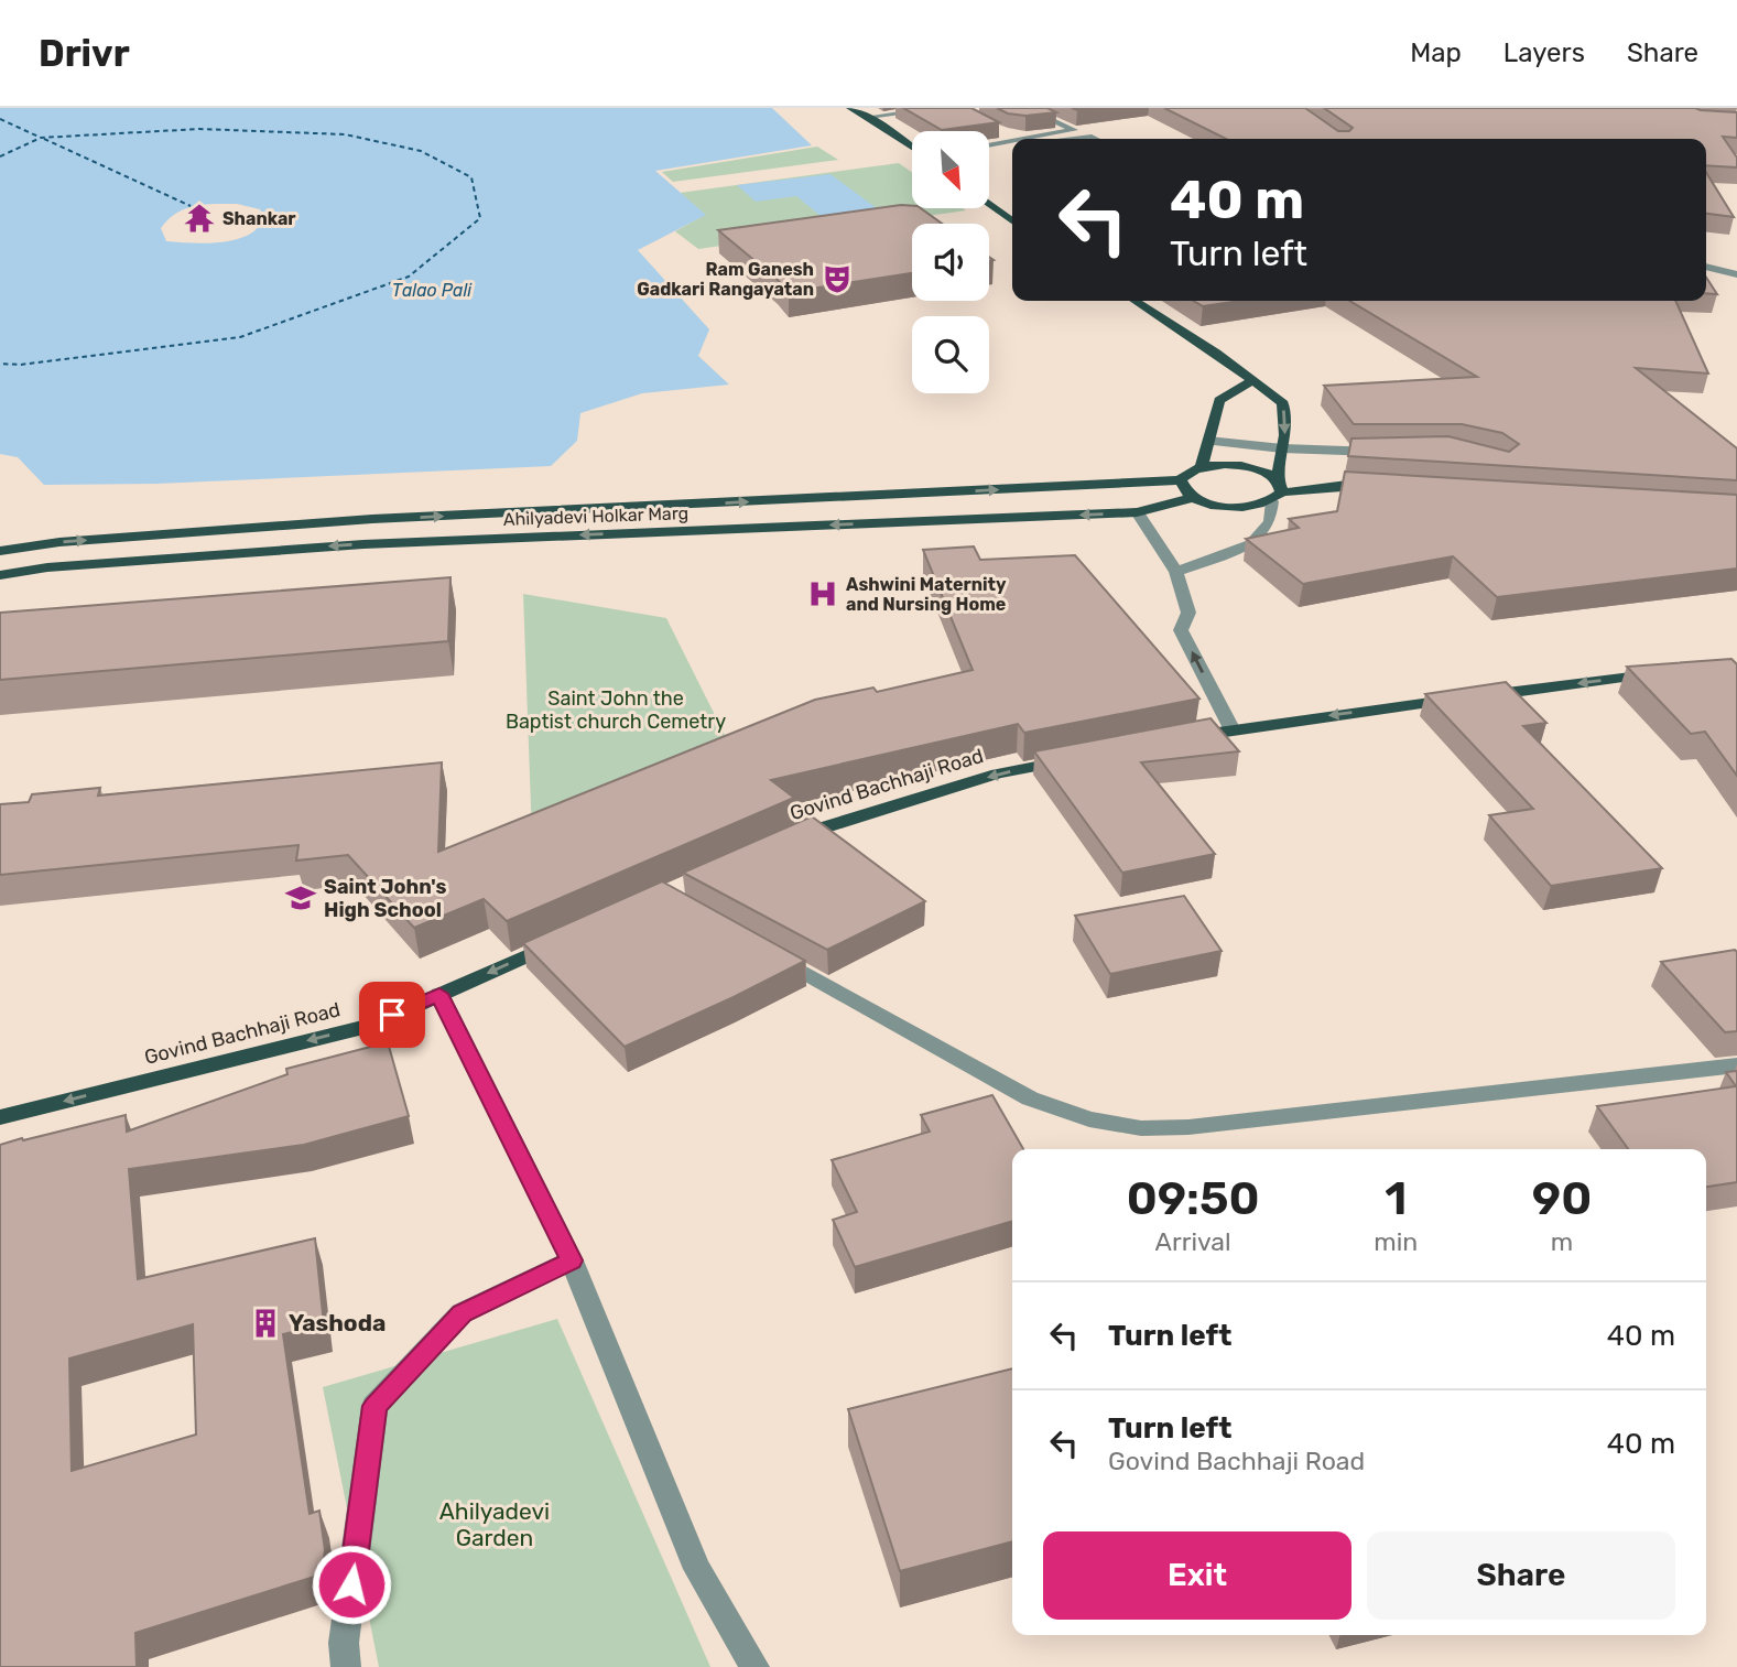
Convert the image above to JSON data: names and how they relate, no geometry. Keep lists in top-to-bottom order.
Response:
{
  "streets": {
    "main road": ["Ahilyadevi Holkar Marg", "Govind Bachhaji Road"]
  },
  "one_way": ["Govind Bachhaji Road"],
  "water": ["Talao Pali"],
  "parks": ["Saint John the Baptist church Cemetry", "Ahilyadevi Garden"],
  "places": {
    "temple": ["Shankar"],
    "theatre": ["Ram Ganesh Gadkari Rangayatan"],
    "hospital": ["Ashwini Maternity and Nursing Home"],
    "school or university": ["Saint John's High School"],
    "building": ["Yashoda"]
  },
  "north": "bottom right",
  "page": {
    "header": "Drivr",
    "nav": ["Map", "Layers", "Share"],
    "turn": ["40 m", "Turn left"],
    "eta": [
      "09:50",
      "Arrival",
      "1",
      "min",
      "90",
      "m"
    ],
    "list": [
      {
        "name": "Turn left",
        "value": "40 m"
      },
      {
        "name": "Turn left",
        "note": "Govind Bachhaji Road",
        "value": "40 m"
      }
    ],
    "buttons": ["Exit", "Share"]
  }
}
